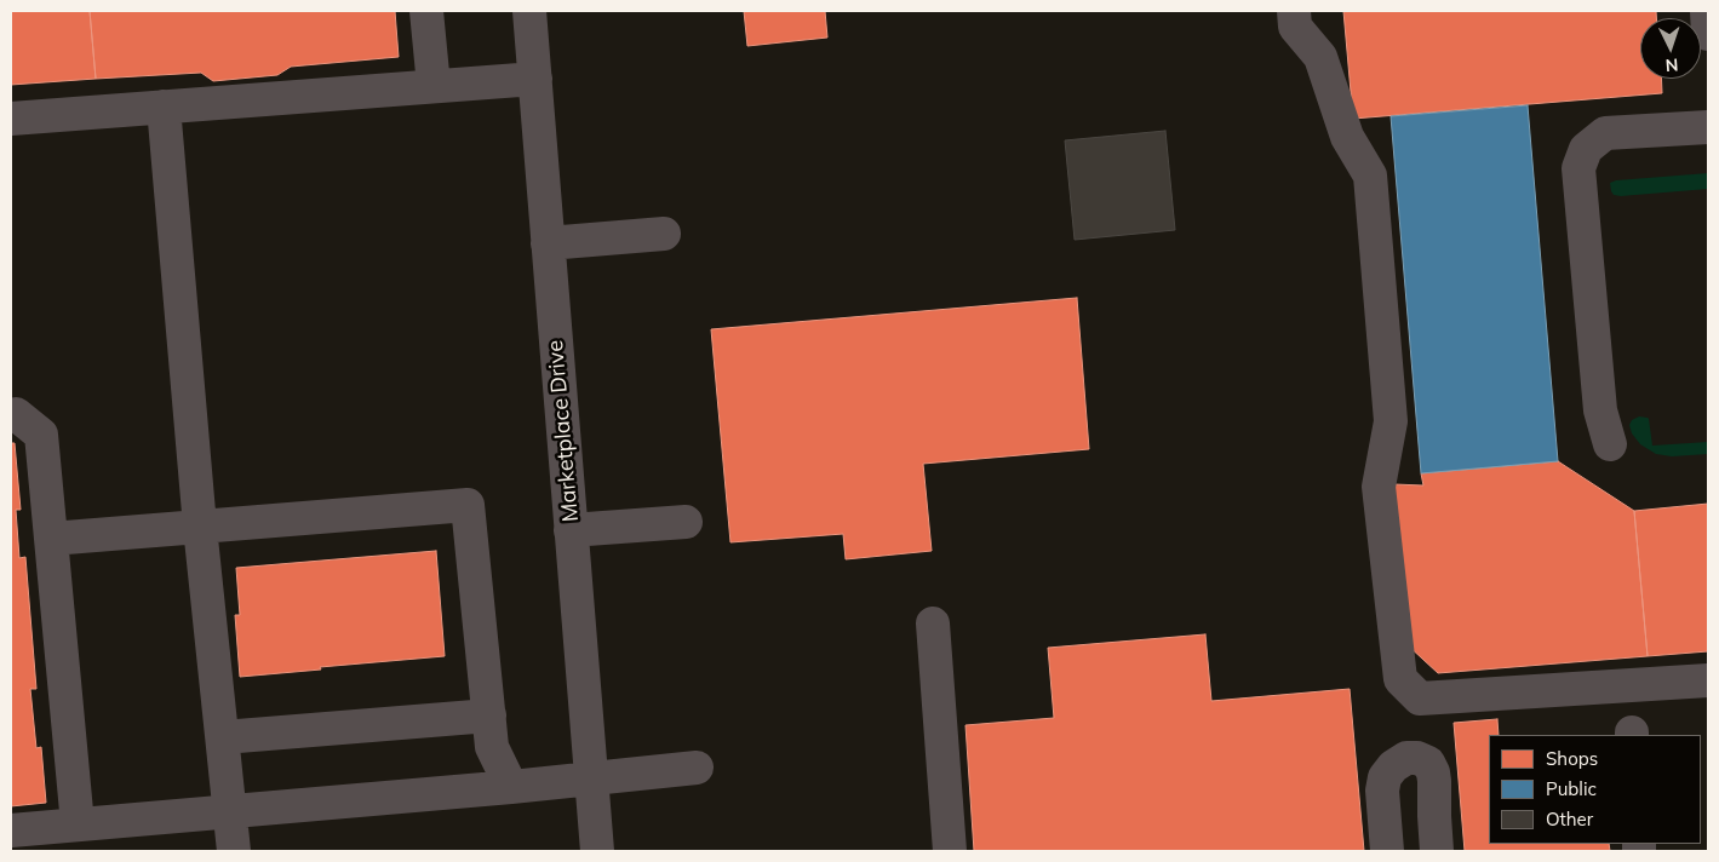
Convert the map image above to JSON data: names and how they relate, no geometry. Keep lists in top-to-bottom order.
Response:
{
  "streets": {
    "street": ["Marketplace Drive"]
  },
  "legend": ["Shops", "Public", "Other"],
  "north": "bottom"
}
